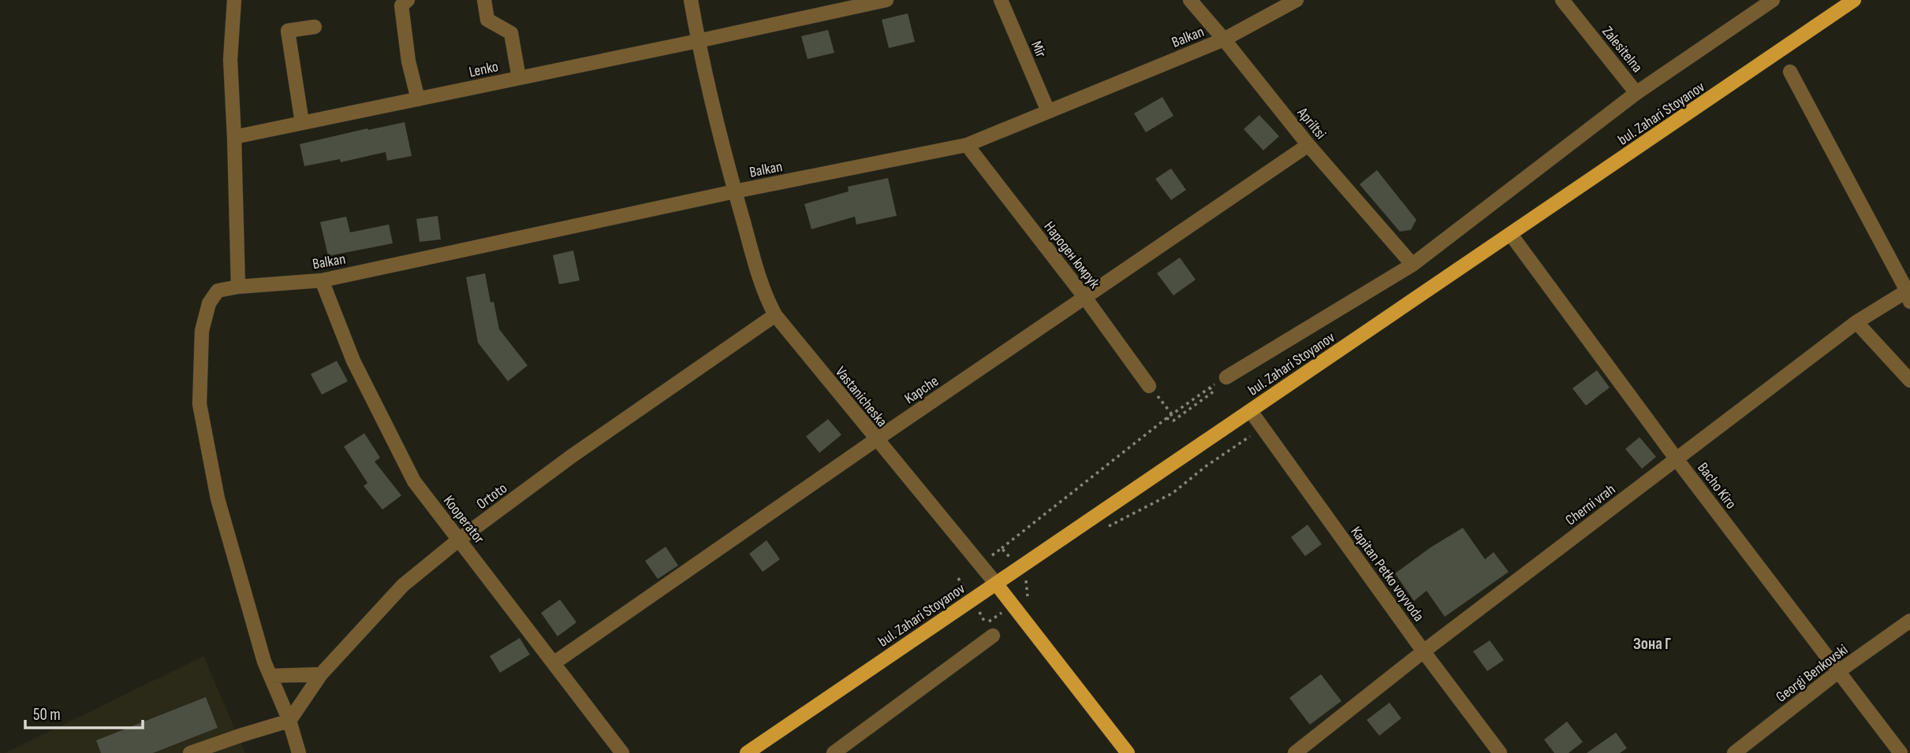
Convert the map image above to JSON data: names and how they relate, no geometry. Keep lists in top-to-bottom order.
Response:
{
  "streets": {
    "main road": ["bul. Zahari Stoyanov", "Vastanicheska"],
    "street": [
      "Balkan",
      "Mir",
      "Zalesitelna",
      "Lenko",
      "Apriltsi",
      "Народен юмрук",
      "Kapche",
      "Bacho Kiro",
      "Ortoto",
      "Cherni vrah",
      "Kooperator",
      "Kapitan Petko voyvoda",
      "Georgi Benkovski"
    ]
  },
  "crossings": [
    ["Balkan", "Mir"],
    ["Balkan", "Apriltsi"],
    ["Balkan", "Народен юмрук"],
    ["Balkan", "Vastanicheska"],
    ["Balkan", "Kooperator"],
    ["Lenko", "Vastanicheska"],
    ["bul. Zahari Stoyanov", "Vastanicheska"],
    ["bul. Zahari Stoyanov", "Bacho Kiro"],
    ["bul. Zahari Stoyanov", "Kapitan Petko voyvoda"],
    ["Apriltsi", "Kapche"],
    ["Народен юмрук", "Kapche"],
    ["Kapche", "Vastanicheska"],
    ["Kapche", "Kooperator"],
    ["Vastanicheska", "Ortoto"],
    ["Bacho Kiro", "Cherni vrah"],
    ["Bacho Kiro", "Georgi Benkovski"],
    ["Ortoto", "Kooperator"],
    ["Cherni vrah", "Kapitan Petko voyvoda"]
  ],
  "districts": ["Зона Г"],
  "scale_bar": "50 m"
}
